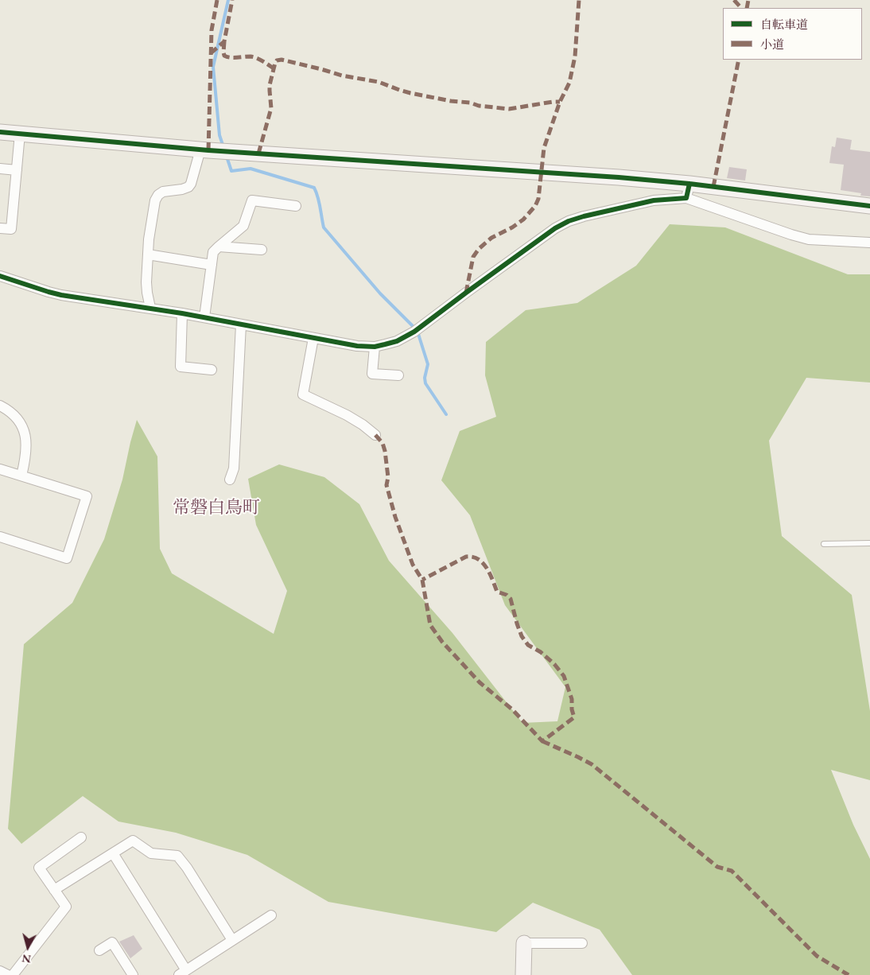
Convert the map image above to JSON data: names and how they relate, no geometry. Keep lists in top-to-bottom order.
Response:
{
  "districts": ["常磐白鳥町"],
  "legend": ["自転車道", "小道"],
  "north": "bottom"
}
